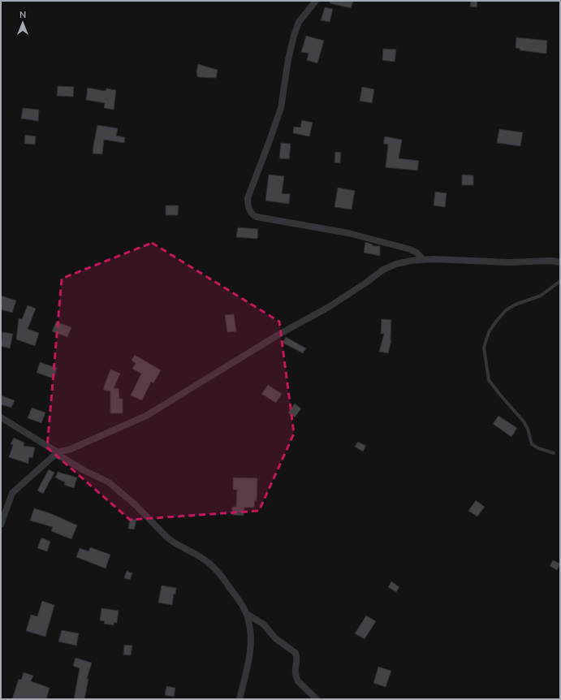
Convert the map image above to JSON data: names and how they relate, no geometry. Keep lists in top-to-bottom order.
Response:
{
  "north": "top"
}
